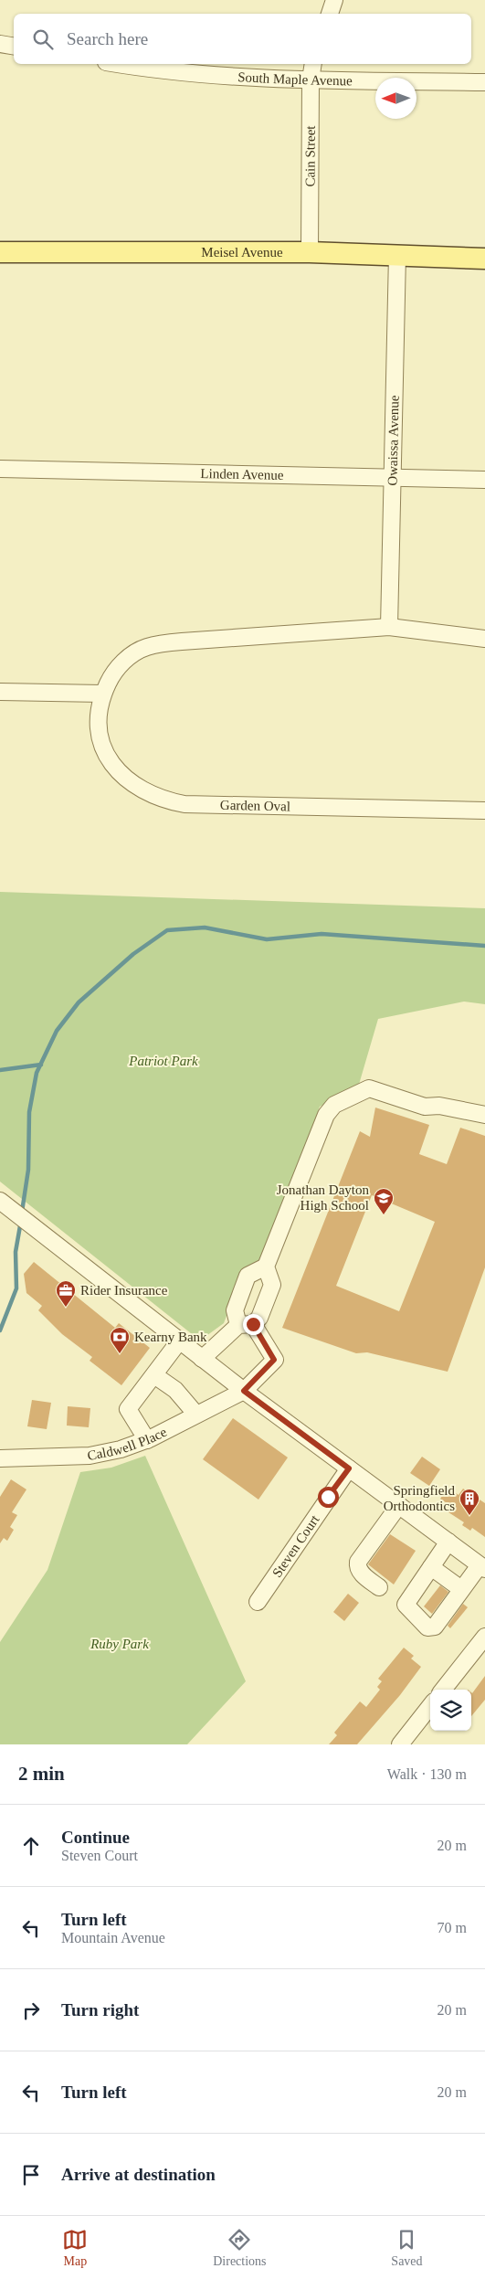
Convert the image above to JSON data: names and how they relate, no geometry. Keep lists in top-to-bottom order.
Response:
{
  "streets": {
    "main road": ["Meisel Avenue"],
    "street": [
      "South Maple Avenue",
      "Cain Street",
      "Owaissa Avenue",
      "Linden Avenue",
      "Garden Oval",
      "Caldwell Place",
      "Steven Court"
    ]
  },
  "crossings": [
    ["South Maple Avenue", "Cain Street"],
    ["Cain Street", "Meisel Avenue"],
    ["Meisel Avenue", "Owaissa Avenue"],
    ["Owaissa Avenue", "Linden Avenue"],
    ["Owaissa Avenue", "Garden Oval"]
  ],
  "parks": ["Patriot Park", "Ruby Park"],
  "places": {
    "school or university": ["Jonathan Dayton High School"],
    "office": ["Rider Insurance"],
    "bank": ["Kearny Bank"],
    "building": ["Springfield Orthodontics"]
  },
  "north": "left",
  "page": {
    "search": "Search here",
    "heading": ["2 min", "Walk · 130 m"],
    "list": [
      ["Continue", "Steven Court", "20 m"],
      ["Turn left", "Mountain Avenue", "70 m"],
      ["Turn right", "20 m"],
      ["Turn left", "20 m"],
      "Arrive at destination"
    ],
    "nav": ["Map", "Directions", "Saved"]
  }
}
